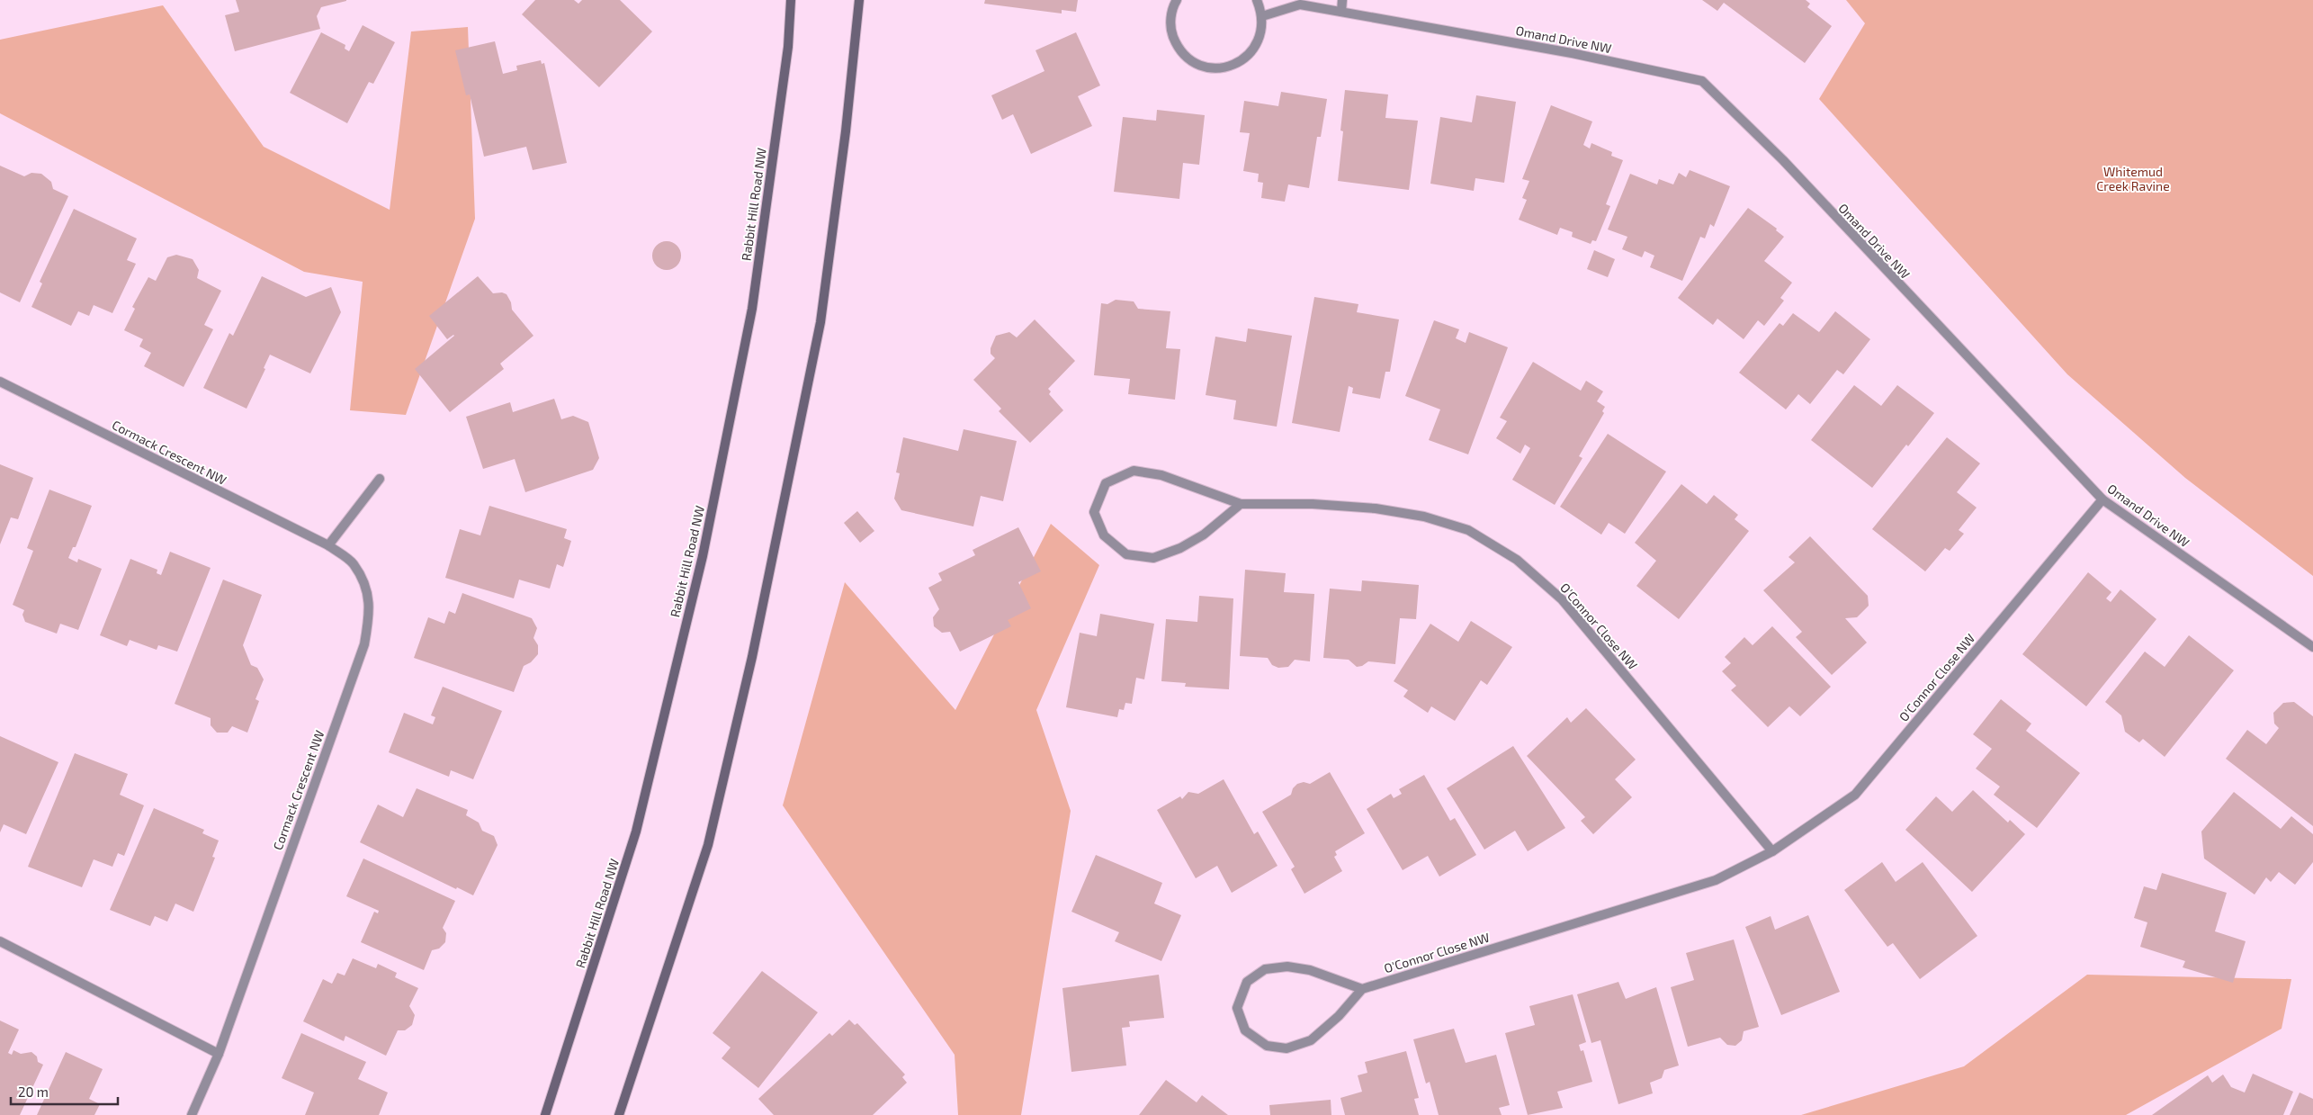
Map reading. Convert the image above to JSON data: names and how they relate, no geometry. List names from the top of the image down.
{
  "streets": {
    "main road": ["Rabbit Hill Road NW"],
    "street": ["Omand Drive NW", "Cormack Crescent NW", "O'Connor Close NW"]
  },
  "crossings": [
    ["Omand Drive NW", "O'Connor Close NW"]
  ],
  "parks": ["Whitemud Creek Ravine"],
  "scale_bar": "20 m"
}
